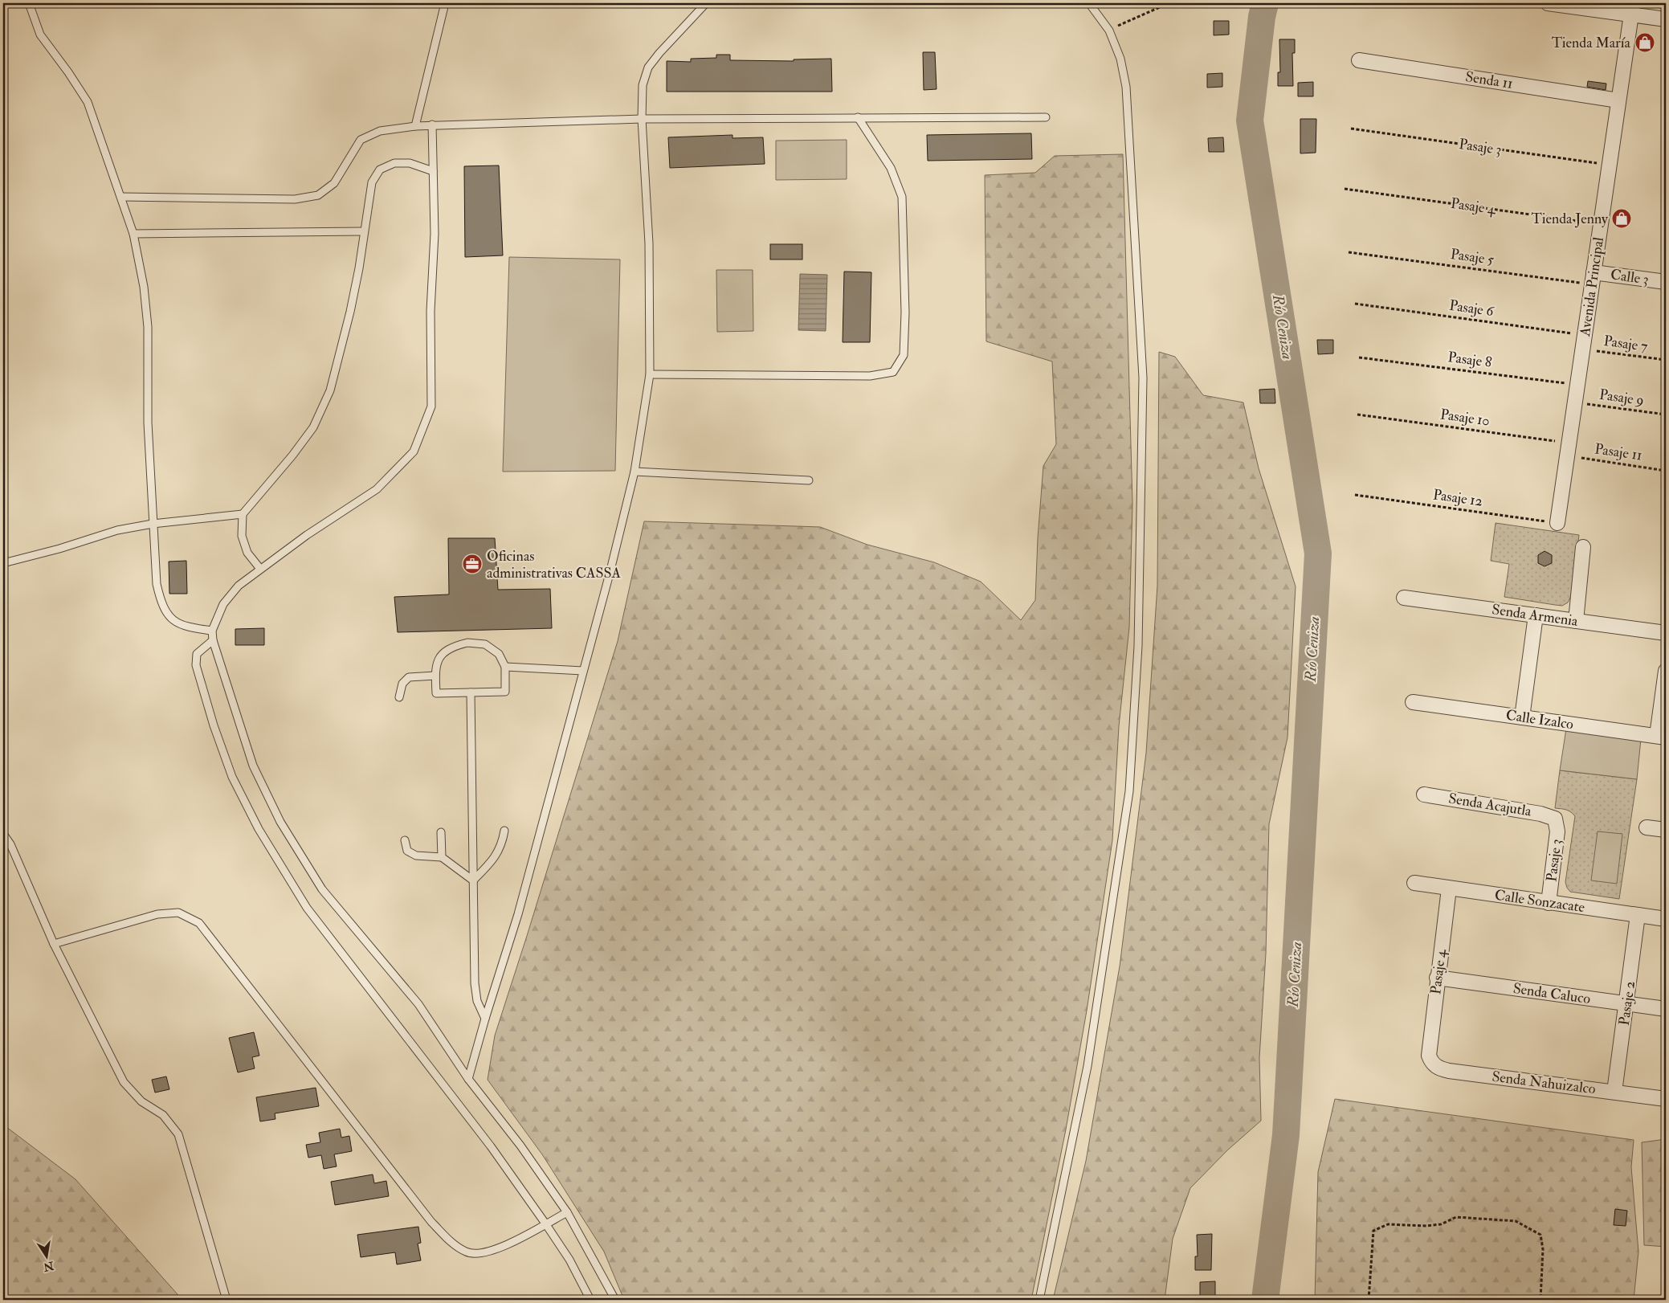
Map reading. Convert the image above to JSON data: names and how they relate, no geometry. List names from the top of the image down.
{
  "streets": {
    "street": [
      "Senda 11",
      "Pasaje 3",
      "Pasaje 4",
      "Calle 3",
      "Avenida Principal",
      "Senda Armenia",
      "Calle Izalco",
      "Senda Acajutla",
      "Calle Sonzacate",
      "Senda Caluco",
      "Pasaje 2",
      "Senda Nahuizalco"
    ],
    "path": [
      "Pasaje 5",
      "Pasaje 6",
      "Pasaje 7",
      "Pasaje 8",
      "Pasaje 9",
      "Pasaje 10",
      "Pasaje 11",
      "Pasaje 12"
    ]
  },
  "crossings": [
    ["Senda 11", "Avenida Principal"],
    ["Pasaje 3", "Avenida Principal"],
    ["Pasaje 3", "Senda Acajutla"],
    ["Pasaje 3", "Calle Sonzacate"],
    ["Pasaje 4", "Avenida Principal"],
    ["Pasaje 4", "Calle Sonzacate"],
    ["Pasaje 4", "Senda Caluco"],
    ["Pasaje 4", "Senda Nahuizalco"],
    ["Pasaje 5", "Calle 3"],
    ["Pasaje 5", "Avenida Principal"],
    ["Calle 3", "Avenida Principal"],
    ["Avenida Principal", "Pasaje 6"],
    ["Avenida Principal", "Pasaje 7"],
    ["Avenida Principal", "Pasaje 8"],
    ["Avenida Principal", "Pasaje 9"],
    ["Avenida Principal", "Pasaje 10"],
    ["Avenida Principal", "Pasaje 11"],
    ["Avenida Principal", "Pasaje 12"],
    ["Pasaje 6", "Pasaje 7"],
    ["Pasaje 10", "Pasaje 11"],
    ["Calle Sonzacate", "Pasaje 2"],
    ["Senda Caluco", "Pasaje 2"],
    ["Pasaje 2", "Senda Nahuizalco"]
  ],
  "water": ["Río Ceniza"],
  "places": {
    "shop": ["Tienda María", "Tienda Jenny"],
    "office": ["Oficinas administrativas CASSA"]
  },
  "north": "bottom"
}
